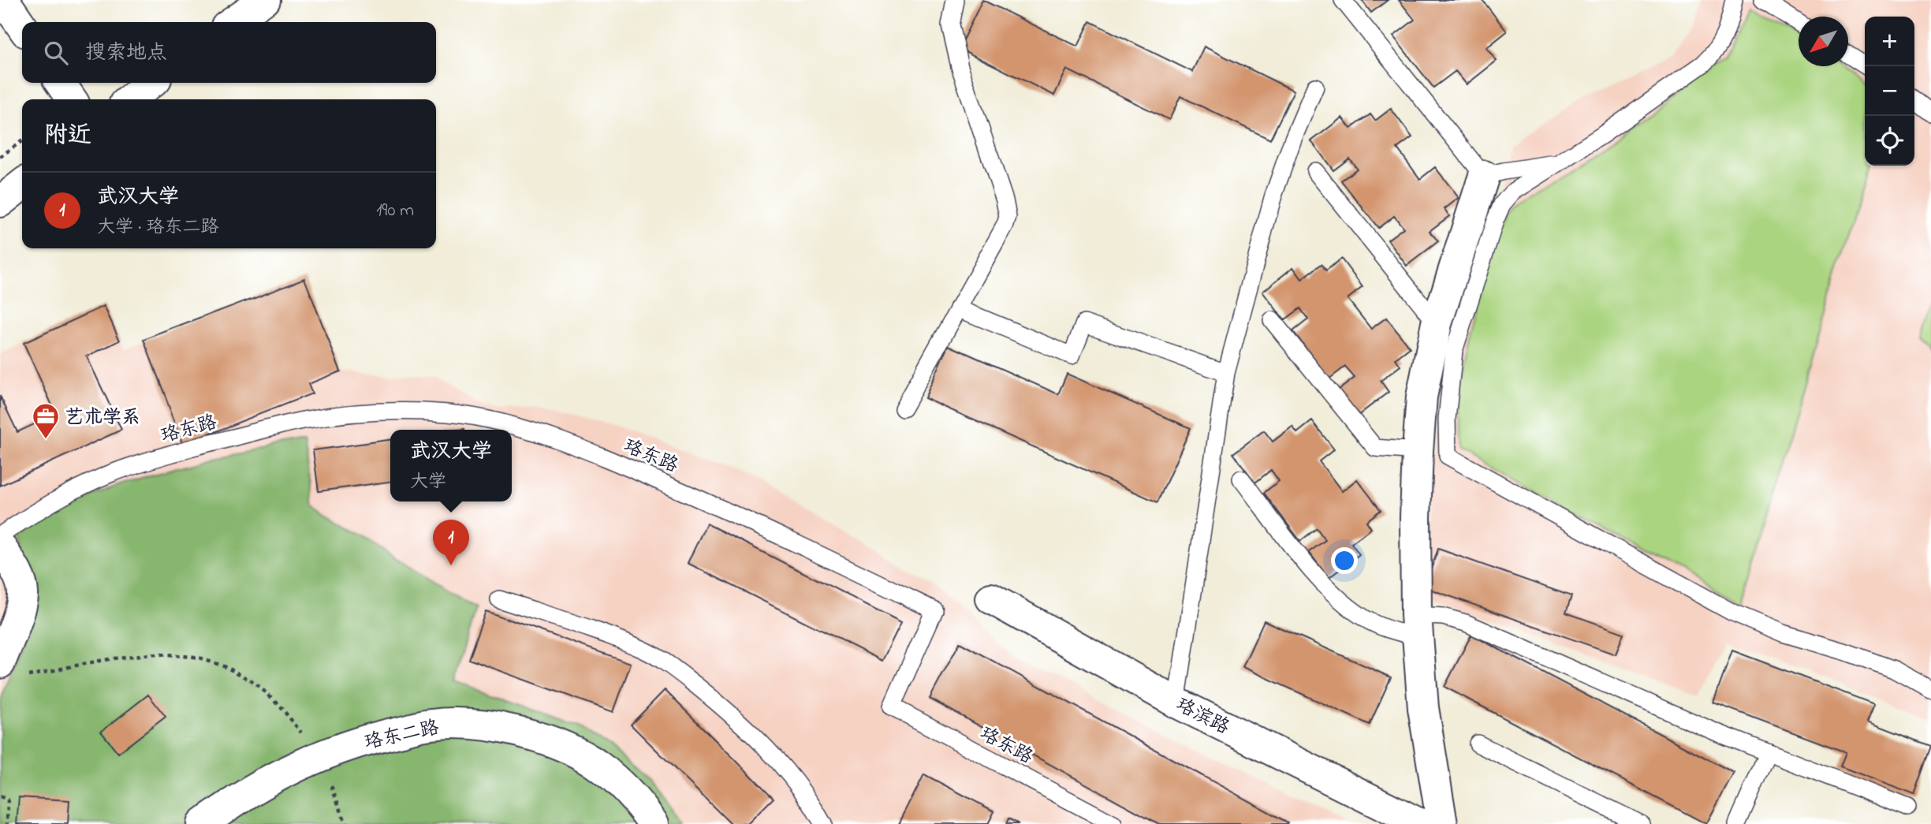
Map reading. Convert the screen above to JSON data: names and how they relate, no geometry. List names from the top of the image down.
{
  "streets": {
    "street": ["珞滨路", "珞东二路"],
    "lane": ["珞东路"]
  },
  "places": {
    "office": ["艺术学系"]
  },
  "north": "bottom left",
  "page": {
    "map_buttons": ["+", "−"],
    "search": "搜索地点",
    "heading": "附近",
    "list": [
      {
        "mark": "1",
        "name": "武汉大学",
        "note": "大学 · 珞东二路",
        "value": "190 m"
      }
    ],
    "popup": ["武汉大学", "大学"],
    "pins": "1"
  }
}
